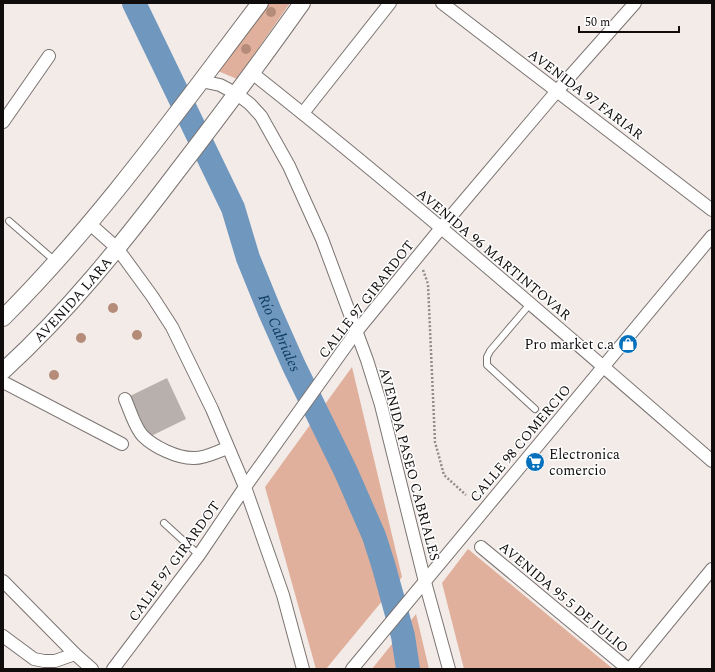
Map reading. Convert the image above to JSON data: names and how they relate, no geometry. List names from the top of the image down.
{
  "streets": {
    "street": [
      "AVENIDA 97 FARIAR",
      "AVENIDA 96 MARTINTOVAR",
      "AVENIDA LARA",
      "CALLE 97 GIRARDOT",
      "CALLE 98 COMERCIO",
      "AVENIDA PASEO CABRIALES",
      "AVENIDA 95 5 DE JULIO"
    ]
  },
  "crossings": [
    ["AVENIDA 97 FARIAR", "CALLE 97 GIRARDOT"],
    ["AVENIDA 96 MARTINTOVAR", "CALLE 97 GIRARDOT"],
    ["AVENIDA 96 MARTINTOVAR", "CALLE 98 COMERCIO"],
    ["AVENIDA LARA", "AVENIDA PASEO CABRIALES"],
    ["CALLE 97 GIRARDOT", "AVENIDA PASEO CABRIALES"],
    ["CALLE 98 COMERCIO", "AVENIDA PASEO CABRIALES"]
  ],
  "water": ["Río Cabriales"],
  "places": {
    "shop": ["Pro market c.a"],
    "supermarket": ["Electronica comercio"]
  },
  "scale_bar": "50 m"
}
